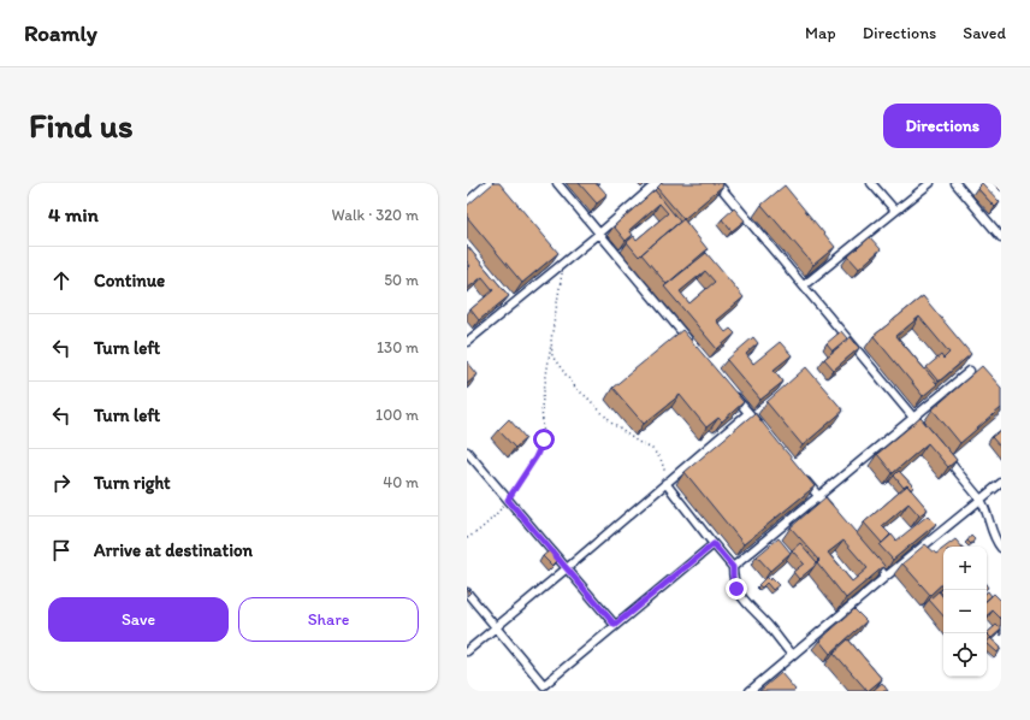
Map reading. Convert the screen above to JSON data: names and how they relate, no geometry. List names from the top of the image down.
{
  "page": {
    "header": "Roamly",
    "nav": ["Map", "Directions", "Saved"],
    "buttons": [
      "Directions",
      ["Save", "Share"]
    ],
    "title": "Find us",
    "heading": ["4 min", "Walk · 320 m"],
    "list": [
      ["Continue", "50 m"],
      ["Turn left", "130 m"],
      ["Turn left", "100 m"],
      ["Turn right", "40 m"],
      "Arrive at destination"
    ],
    "map_buttons": ["+", "−"]
  }
}
